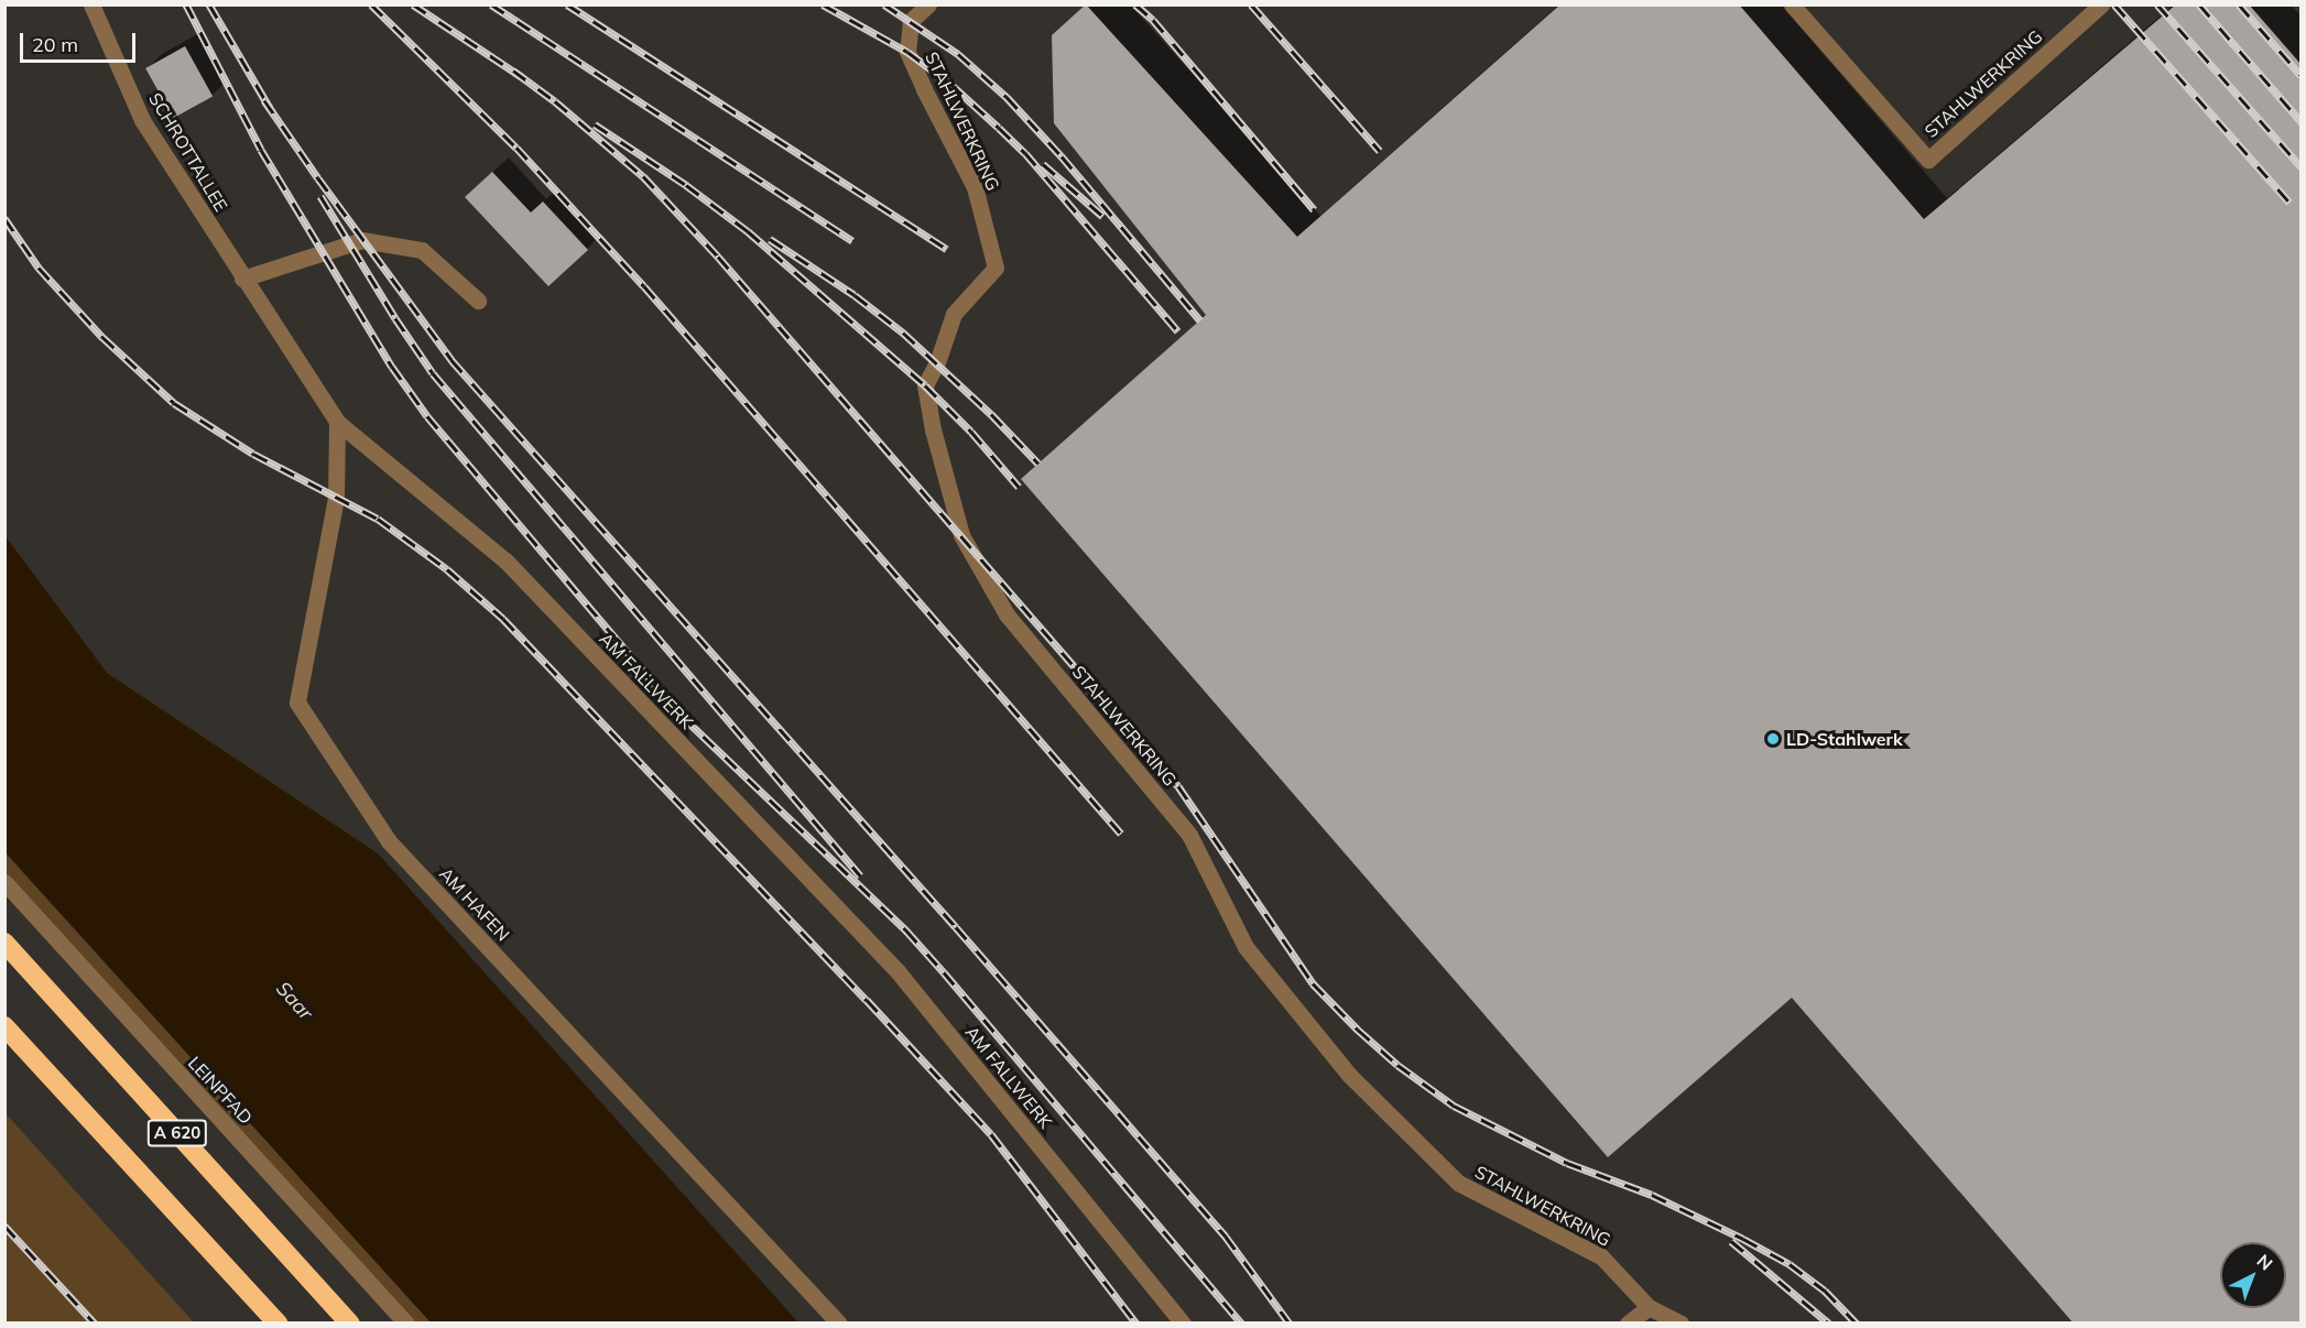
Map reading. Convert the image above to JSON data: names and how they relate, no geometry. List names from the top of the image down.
{
  "streets": {
    "highway": ["A 620"],
    "lane": [
      "STAHLWERKRING",
      "SCHROTTALLEE",
      "AM FALLWERK",
      "AM HAFEN",
      "LEINPFAD"
    ]
  },
  "crossings": [
    ["SCHROTTALLEE", "AM FALLWERK"],
    ["AM FALLWERK", "AM HAFEN"]
  ],
  "water": ["Saar"],
  "places": ["LD-Stahlwerk"],
  "scale_bar": "20 m",
  "north": "top right"
}
